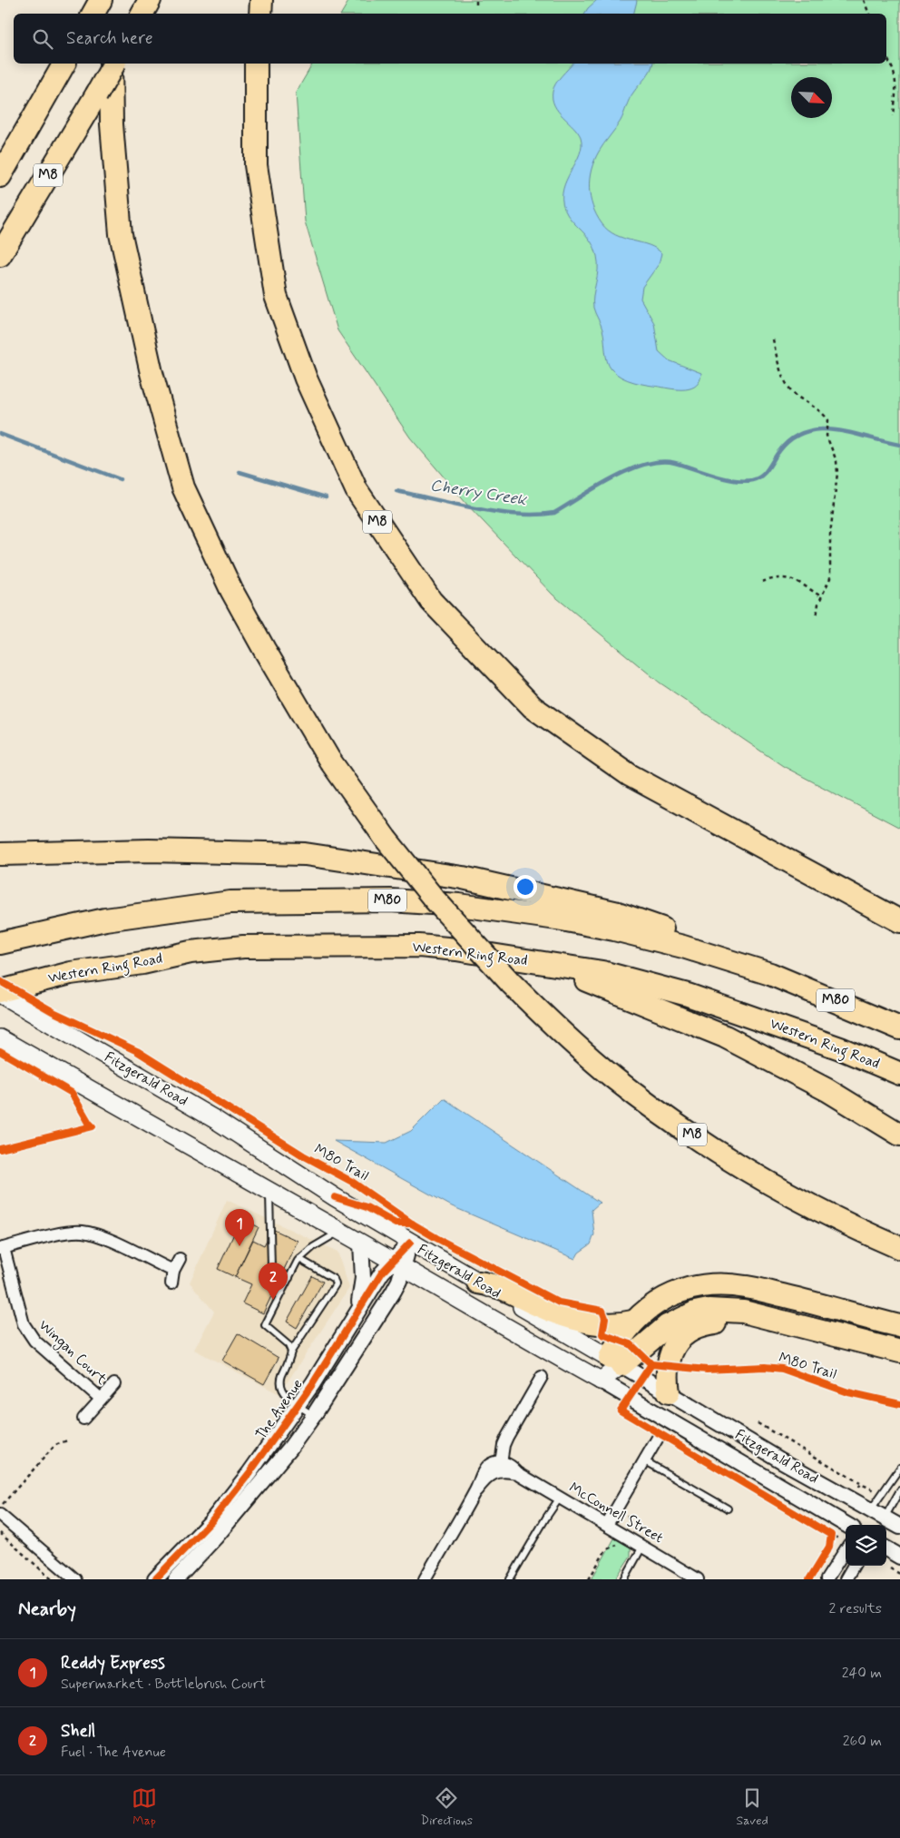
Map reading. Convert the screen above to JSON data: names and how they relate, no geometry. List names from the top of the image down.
{
  "streets": {
    "highway": ["M8", "M80", "Western Ring Road"],
    "main road": ["Fitzgerald Road"],
    "street": ["Wingan Court", "The Avenue", "McConnell Street"],
    "cycle path": ["M80 Trail"]
  },
  "crossings": [
    ["Western Ring Road", "Fitzgerald Road"],
    ["Fitzgerald Road", "The Avenue"]
  ],
  "water": ["Cherry Creek"],
  "north": "bottom right",
  "page": {
    "search": "Search here",
    "pins": ["1", "2"],
    "heading": ["Nearby", "2 results"],
    "list": [
      {
        "mark": "1",
        "name": "Reddy Express",
        "note": "Supermarket · Bottlebrush Court",
        "value": "240 m"
      },
      {
        "mark": "2",
        "name": "Shell",
        "note": "Fuel · The Avenue",
        "value": "260 m"
      }
    ],
    "nav": ["Map", "Directions", "Saved"]
  }
}
